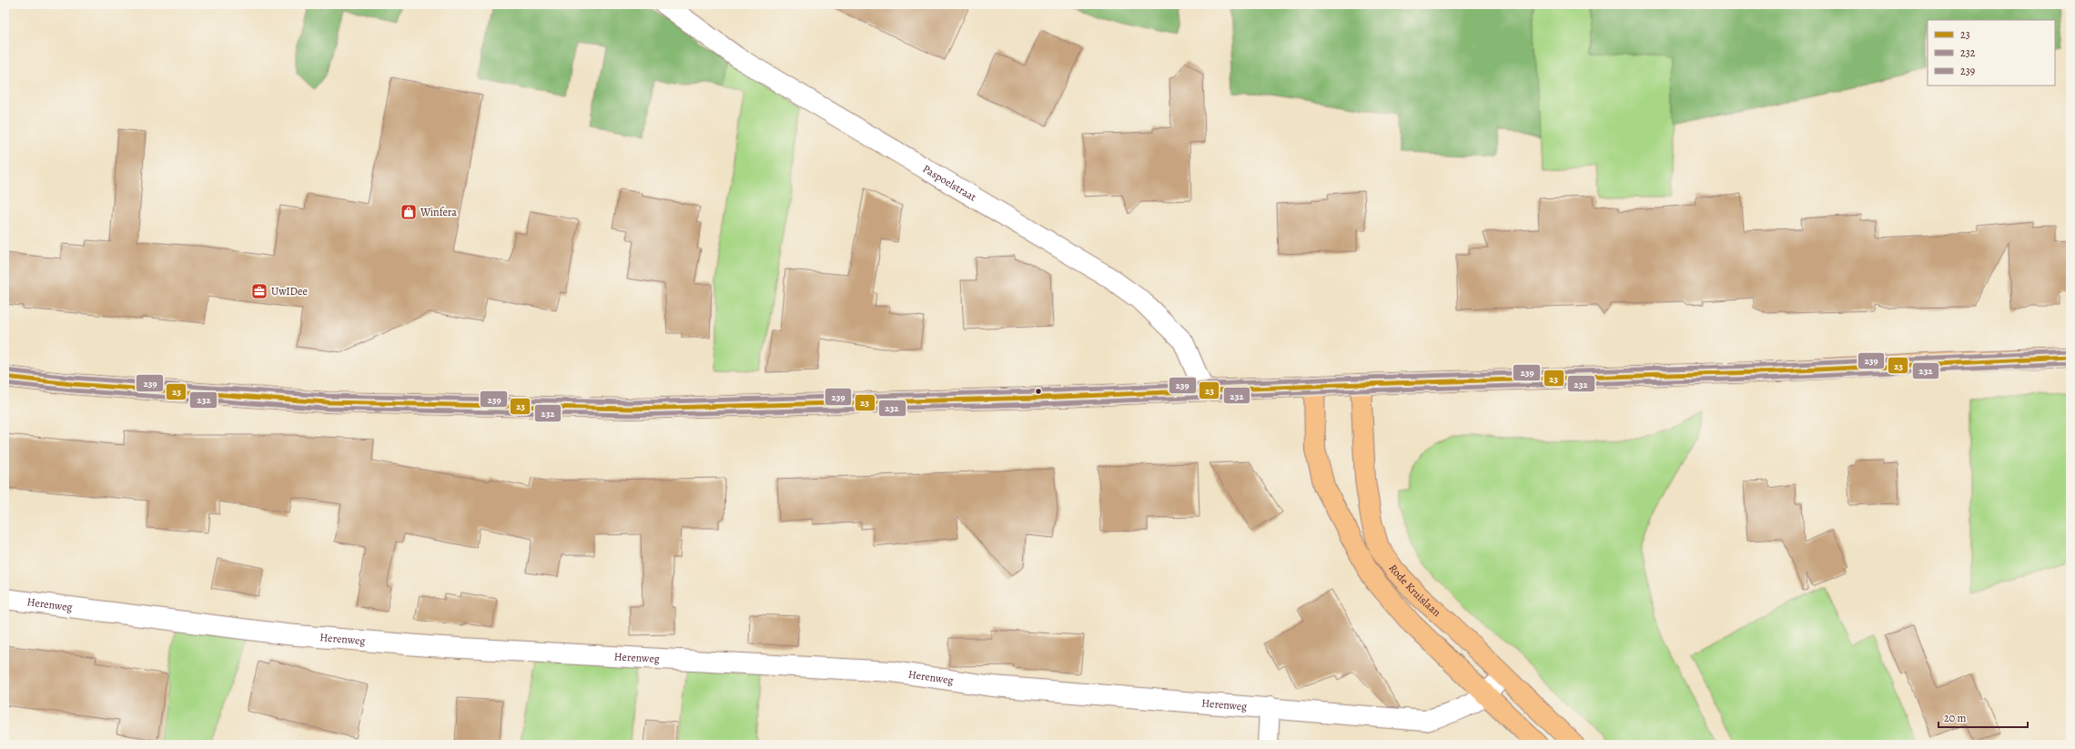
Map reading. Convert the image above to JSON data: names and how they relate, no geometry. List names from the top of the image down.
{
  "streets": {
    "main road": ["Rode Kruislaan"],
    "street": ["Paspoelstraat", "Herenweg"]
  },
  "crossings": [
    ["Rode Kruislaan", "Herenweg"]
  ],
  "places": {
    "shop": ["Winfera"],
    "office": ["UwIDee"]
  },
  "lines": ["transit line 239", "transit line 23", "transit line 232"],
  "legend": ["23", "232", "239"],
  "scale_bar": "20 m"
}
